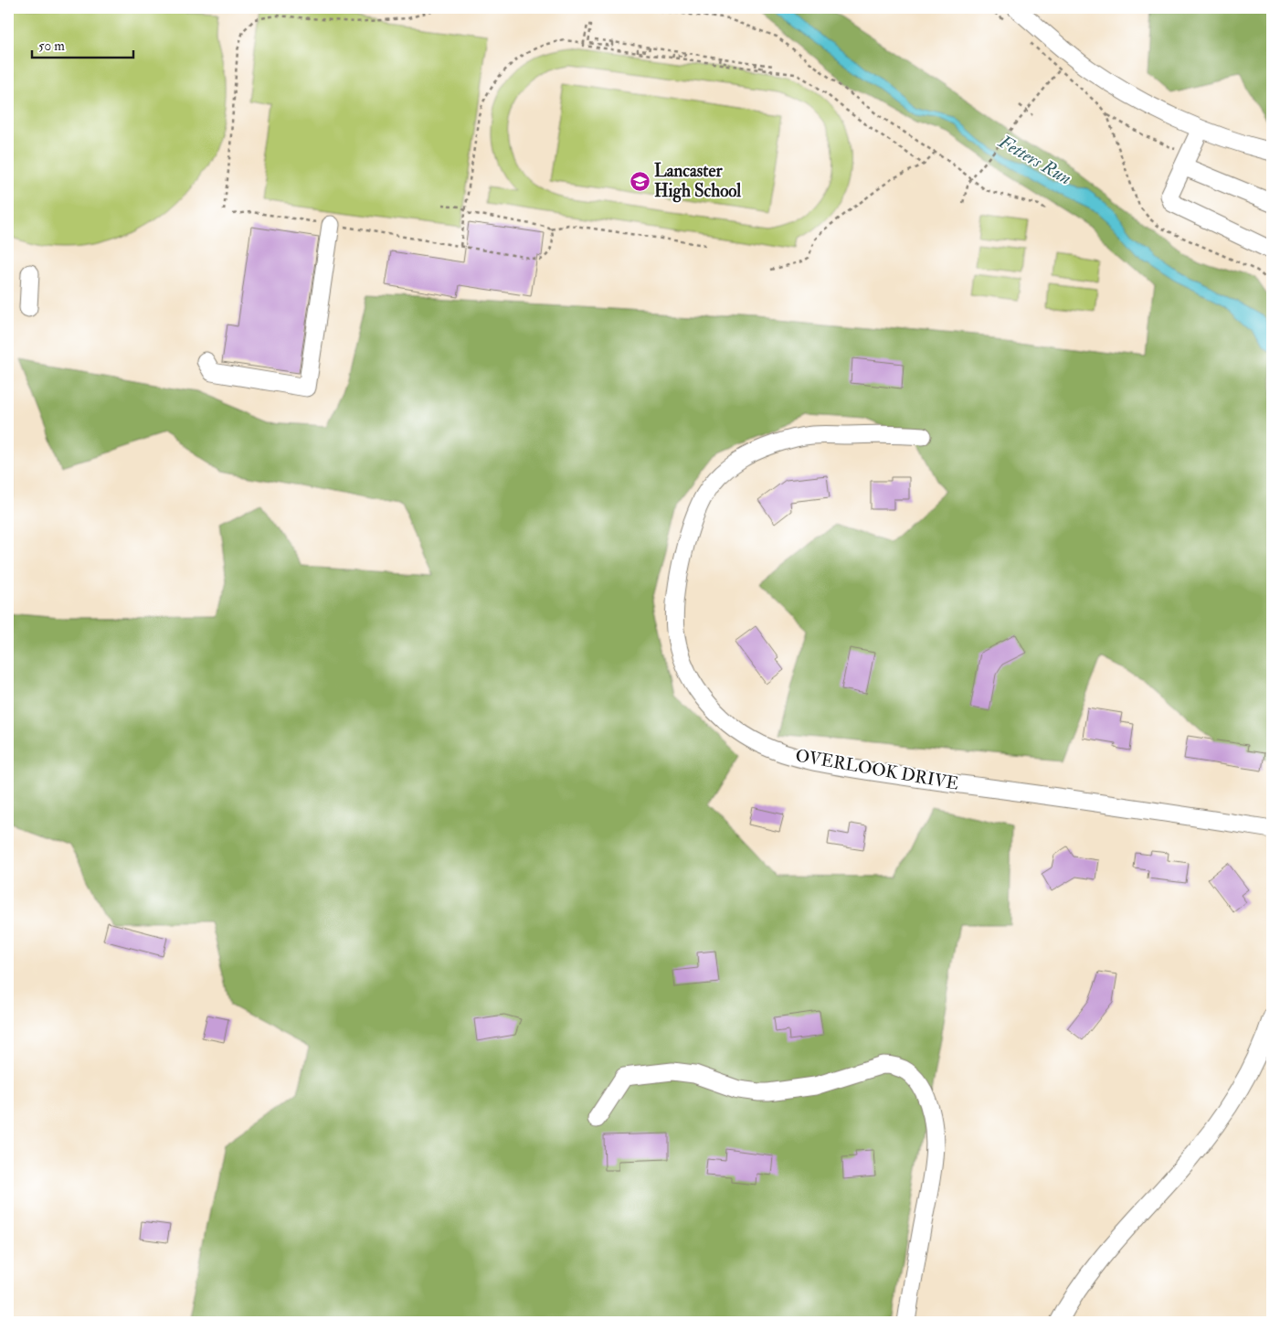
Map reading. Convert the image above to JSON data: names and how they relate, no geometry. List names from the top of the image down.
{
  "streets": {
    "street": ["OVERLOOK DRIVE"]
  },
  "water": ["Fetters Run"],
  "places": {
    "school or university": ["Lancaster High School"]
  },
  "scale_bar": "50 m"
}
